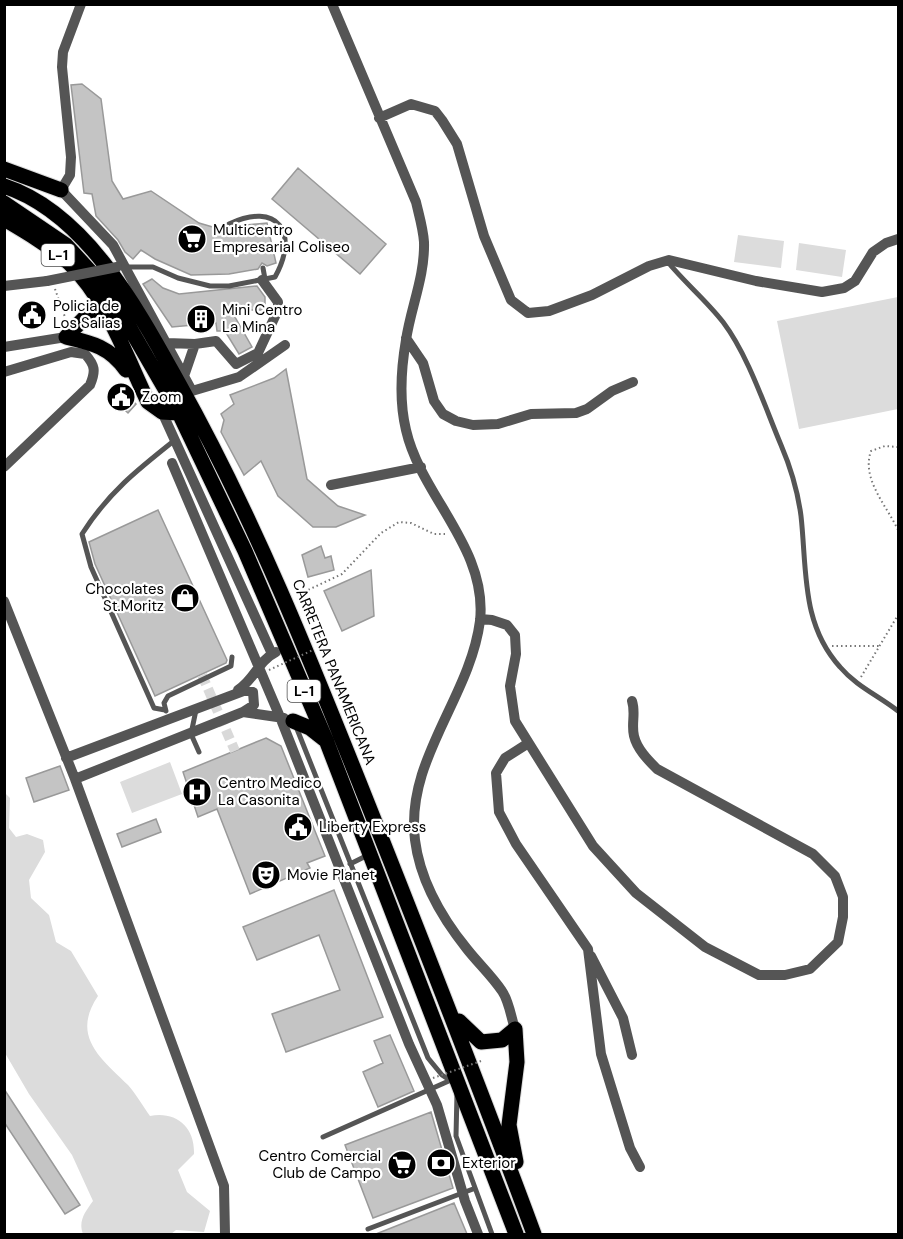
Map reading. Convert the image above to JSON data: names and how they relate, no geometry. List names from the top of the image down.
{
  "streets": {
    "main road": ["L-1", "CARRETERA PANAMERICANA"]
  },
  "crossings": [
    ["L-1", "CARRETERA PANAMERICANA"]
  ],
  "places": {
    "supermarket": ["Multicentro Empresarial Coliseo", "Centro Comercial Club de Campo"],
    "public building": ["Policia de Los Salias", "Zoom", "Liberty Express"],
    "building": ["Mini Centro La Mina"],
    "shop": ["Chocolates St.Moritz"],
    "hospital": ["Centro Medico La Casonita"],
    "theatre": ["Movie Planet"],
    "bank": ["Exterior"]
  }
}
